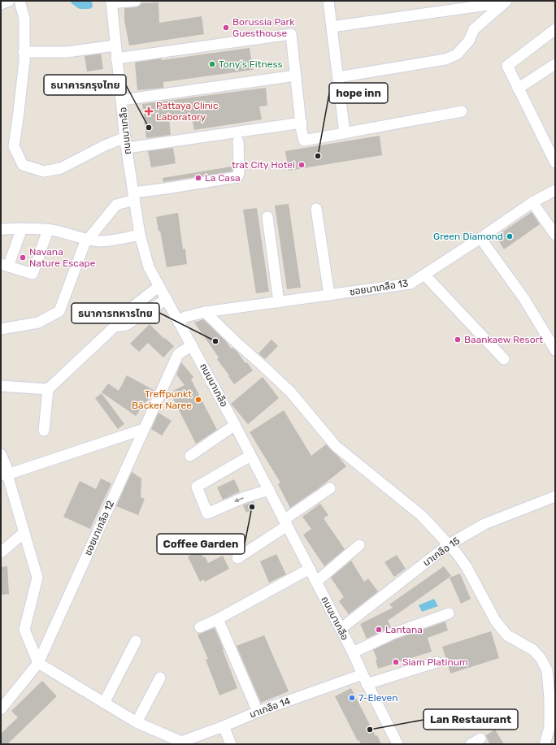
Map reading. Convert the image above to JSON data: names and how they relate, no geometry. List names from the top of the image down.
{
  "streets": {
    "street": [
      "ถนนนาเกลือ",
      "ซอยนาเกลือ 13",
      "ซอยนาเกลือ 12",
      "นาเกลือ 15",
      "นาเกลือ 14"
    ]
  },
  "crossings": [
    ["ถนนนาเกลือ", "ซอยนาเกลือ 13"],
    ["ถนนนาเกลือ", "ซอยนาเกลือ 12"],
    ["ถนนนาเกลือ", "นาเกลือ 15"],
    ["ถนนนาเกลือ", "นาเกลือ 14"]
  ],
  "places": {
    "other": [
      "Borussia Park Guesthouse",
      "Tony's Fitness",
      "ธนาคารกรุงไทย",
      "hope inn",
      "trat City Hotel",
      "La Casa",
      "Green Diamond",
      "Navana Nature Escape",
      "Baankaew Resort",
      "ธนาคารทหารไทย",
      "Treffpunkt Bäcker Naree",
      "Coffee Garden",
      "Lantana",
      "Siam Platinum",
      "7-Eleven",
      "Lan Restaurant"
    ],
    "health": ["Pattaya Clinic Laboratory"]
  }
}
